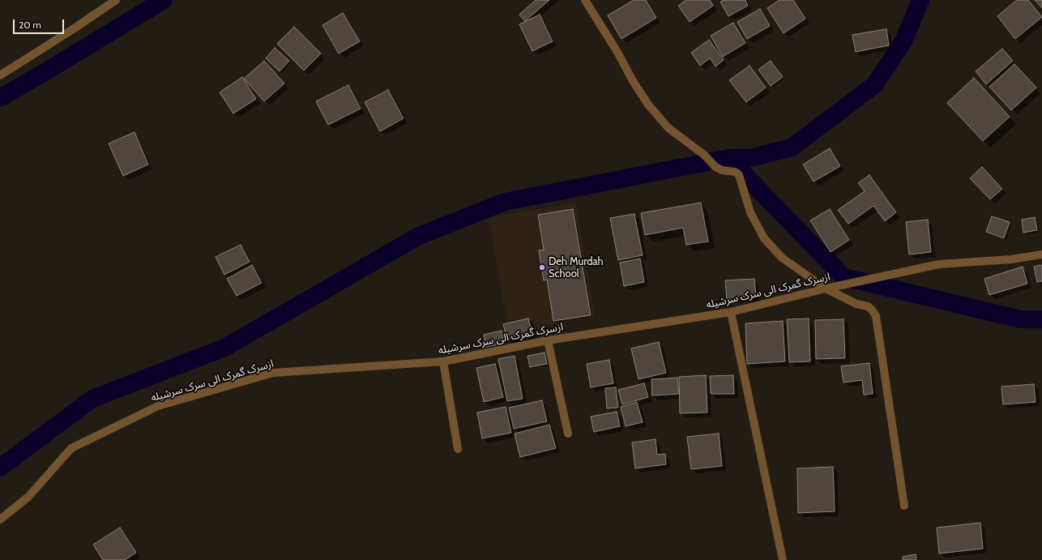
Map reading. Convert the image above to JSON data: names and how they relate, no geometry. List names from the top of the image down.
{
  "streets": {
    "street": ["ازسرک گمرک الی سرک سرشیله"]
  },
  "places": ["Deh Murdah School"],
  "scale_bar": "20 m"
}
